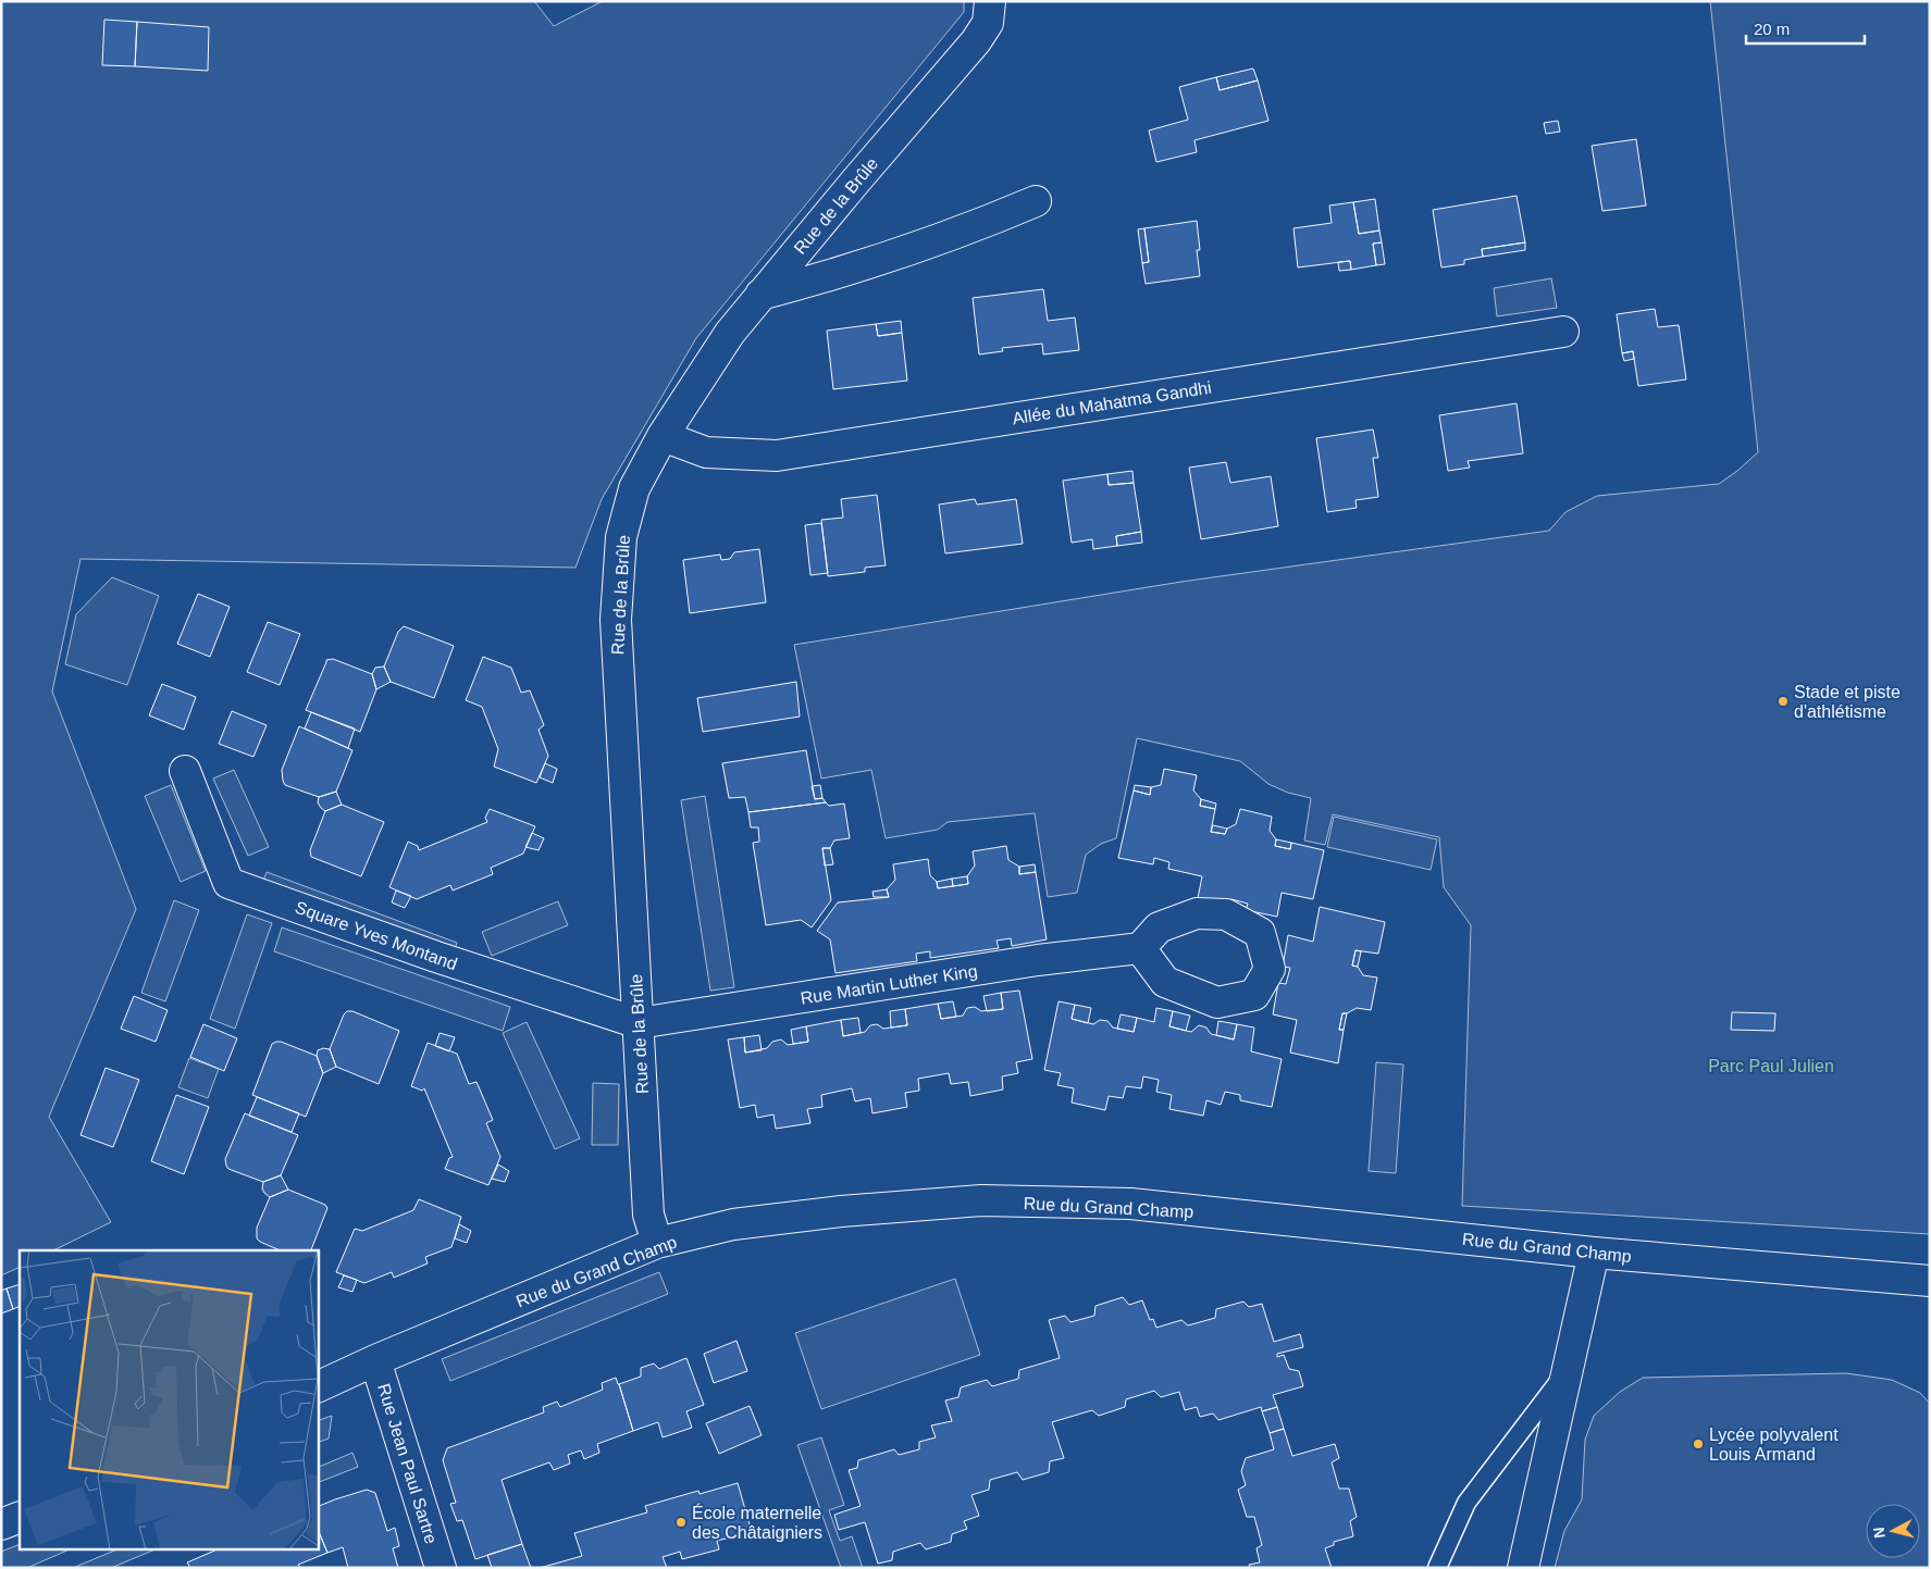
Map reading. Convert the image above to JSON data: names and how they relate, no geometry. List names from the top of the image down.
{
  "streets": {
    "street": [
      "Rue de la Brûle",
      "Allée du Mahatma Gandhi",
      "Square Yves Montand",
      "Rue Martin Luther King",
      "Rue du Grand Champ",
      "Rue Jean Paul Sartre"
    ]
  },
  "crossings": [
    ["Rue de la Brûle", "Allée du Mahatma Gandhi"],
    ["Rue de la Brûle", "Square Yves Montand"],
    ["Rue de la Brûle", "Rue Martin Luther King"],
    ["Rue de la Brûle", "Rue du Grand Champ"],
    ["Square Yves Montand", "Rue Martin Luther King"],
    ["Rue du Grand Champ", "Rue Jean Paul Sartre"]
  ],
  "parks": ["Parc Paul Julien"],
  "places": ["Stade et piste d'athlétisme", "Lycée polyvalent Louis Armand", "École maternelle des Châtaigniers"],
  "scale_bar": "20 m",
  "north": "left"
}
